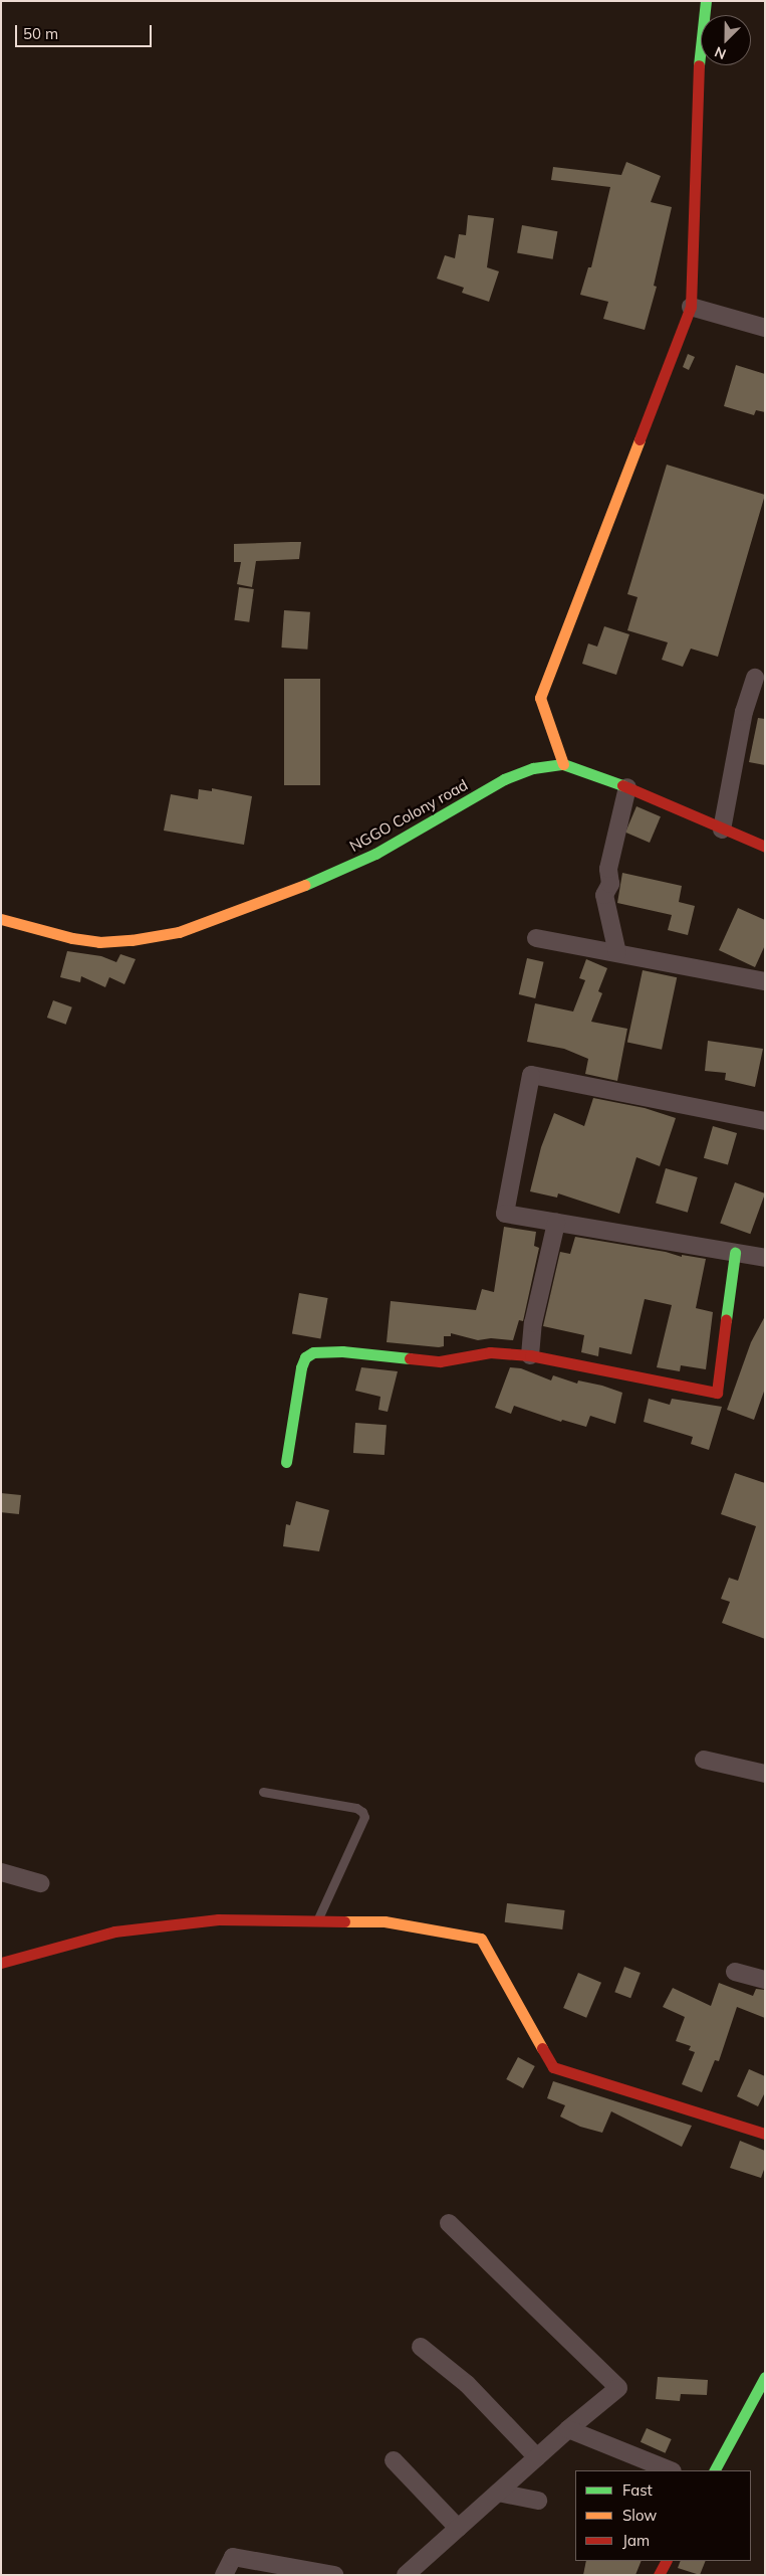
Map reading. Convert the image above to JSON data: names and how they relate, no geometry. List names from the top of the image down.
{
  "streets": {
    "street": ["NGGO Colony road"]
  },
  "legend": ["Fast", "Slow", "Jam"],
  "scale_bar": "50 m",
  "north": "bottom left"
}
